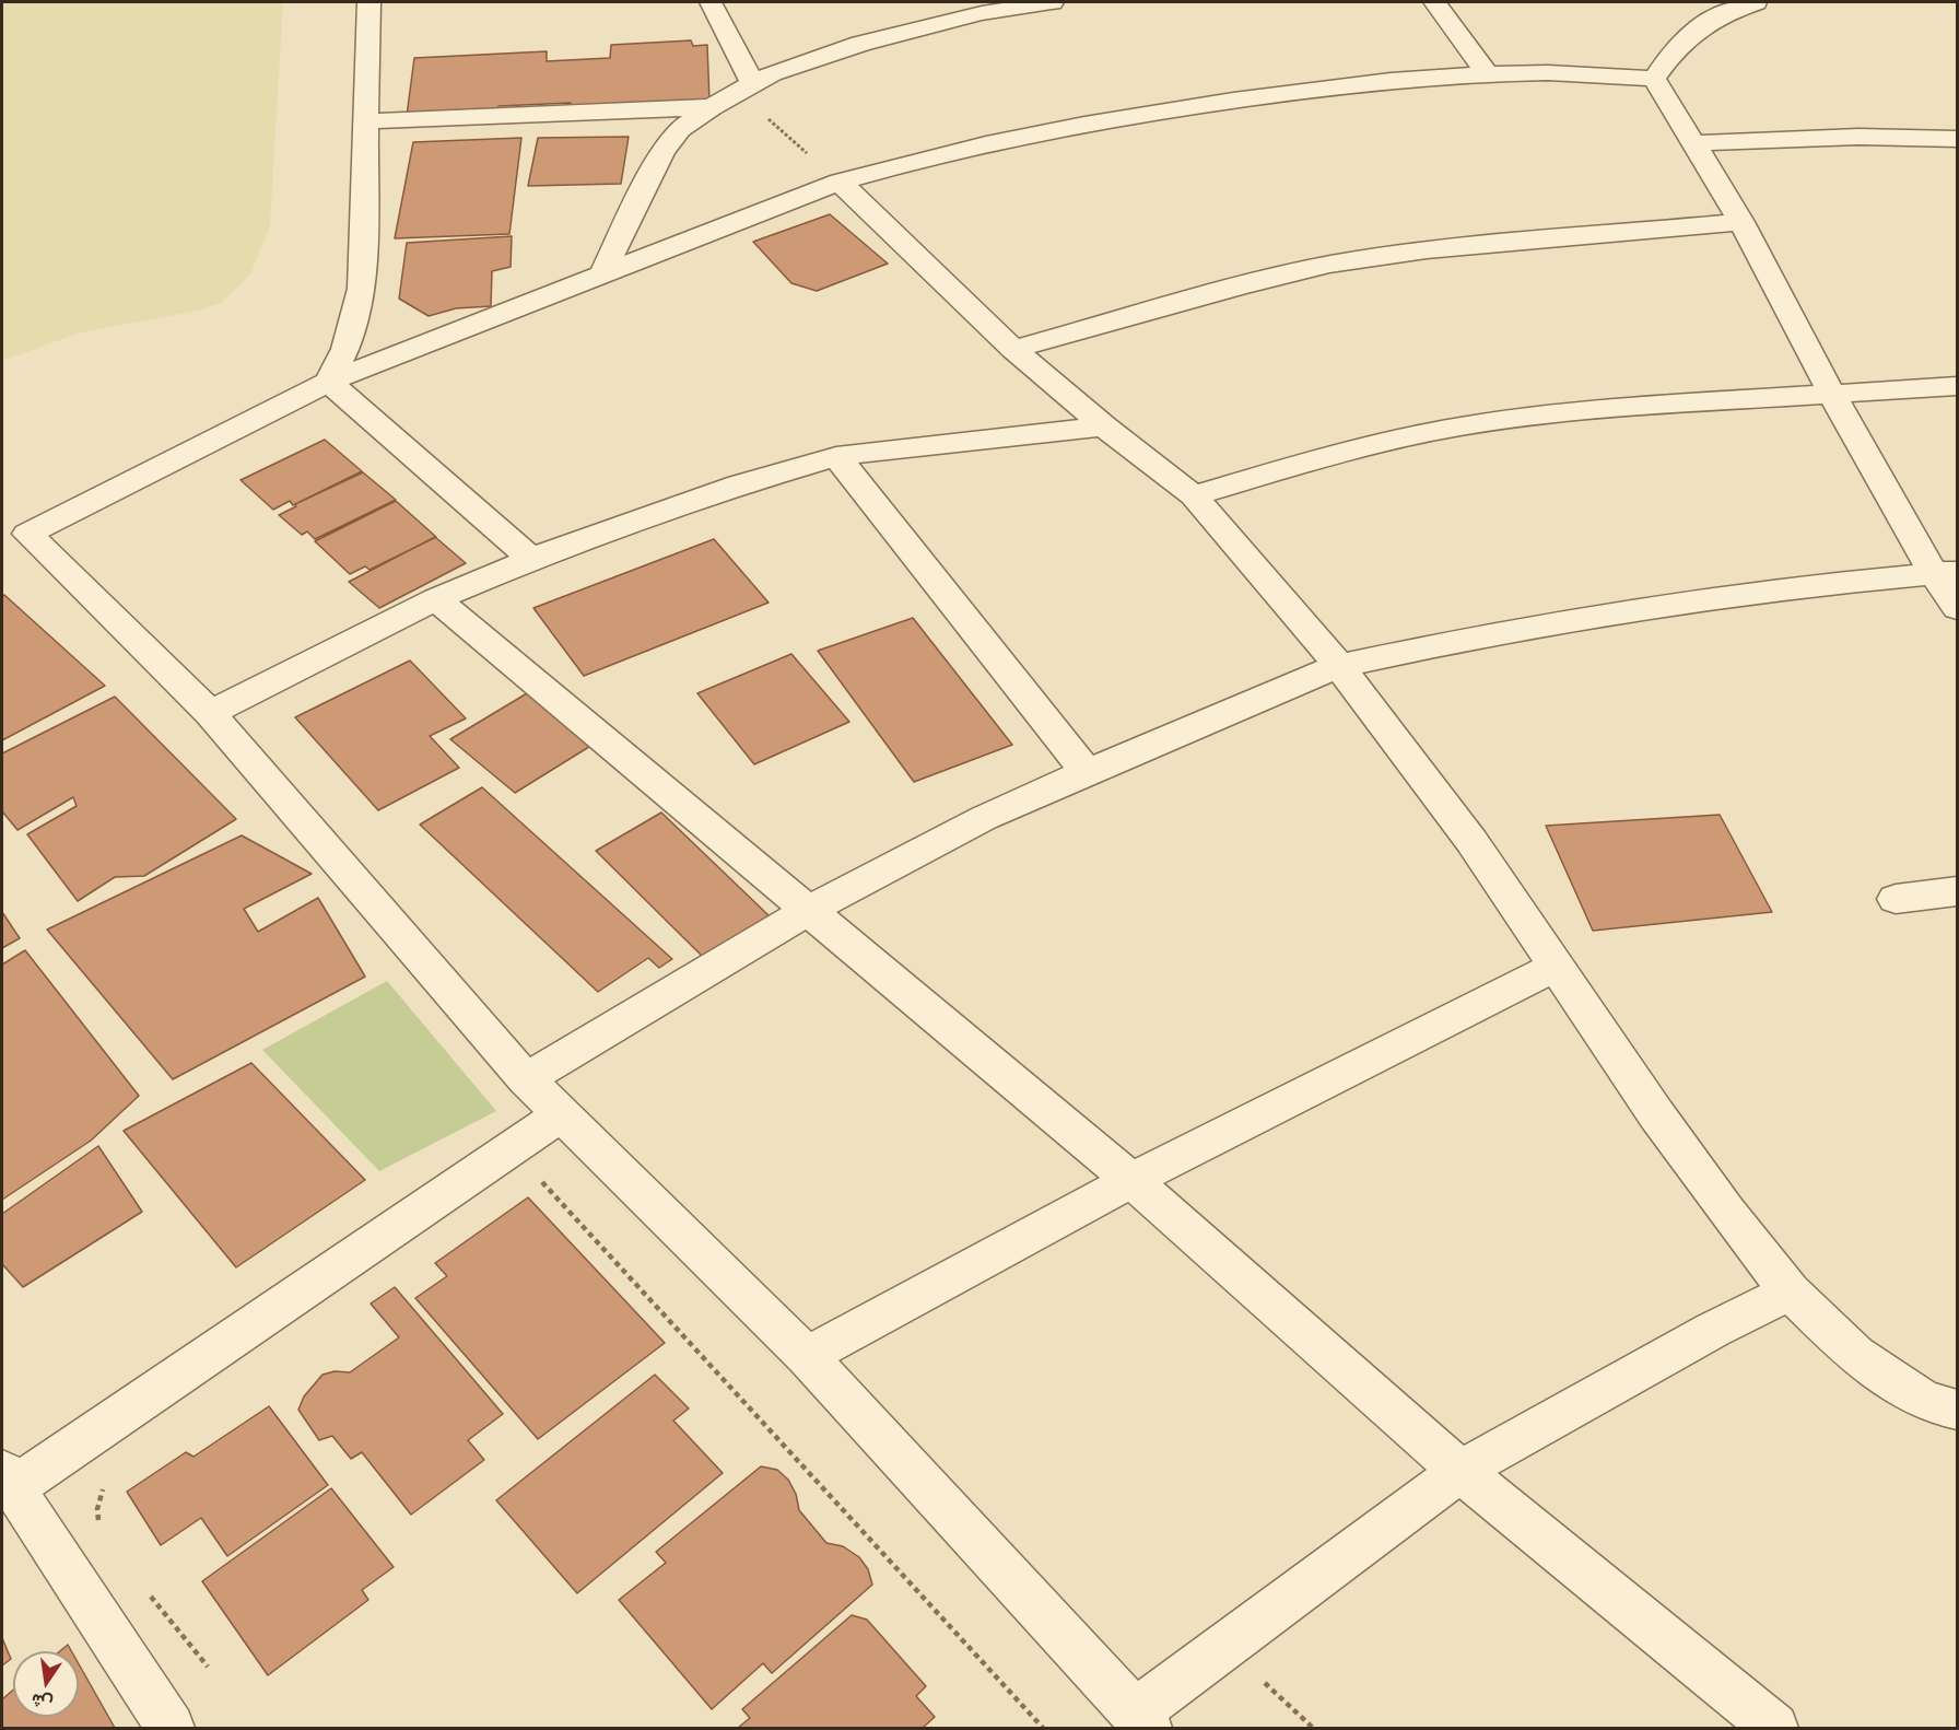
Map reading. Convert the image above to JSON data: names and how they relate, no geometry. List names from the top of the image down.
{
  "north": "bottom"
}
